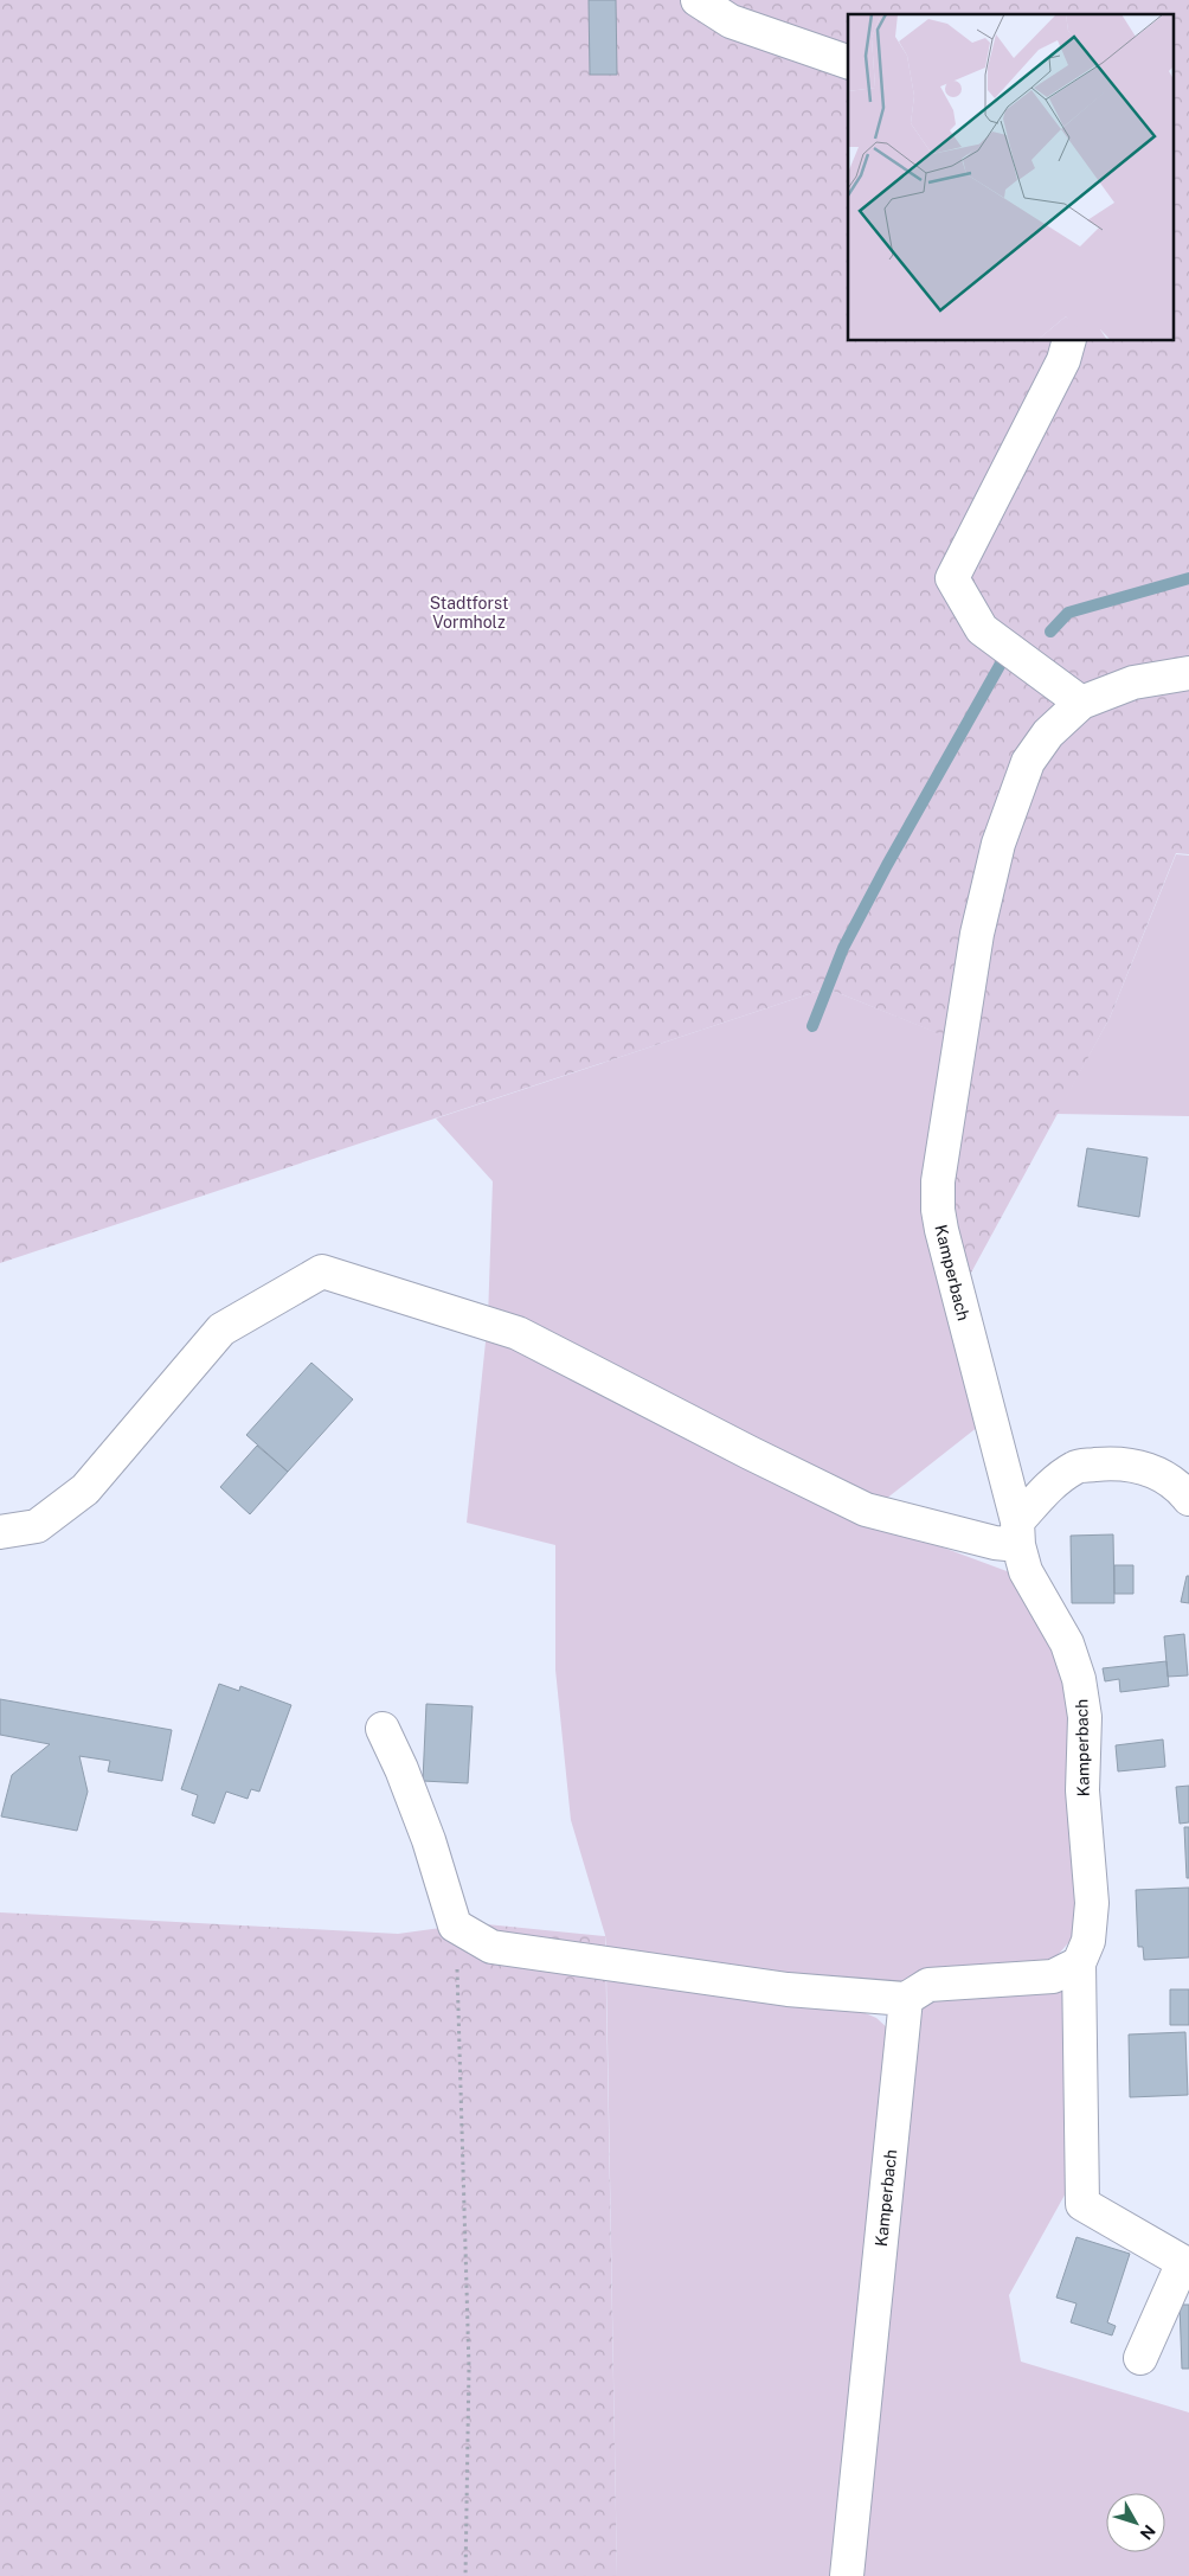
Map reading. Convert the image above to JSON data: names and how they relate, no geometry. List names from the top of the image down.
{
  "streets": {
    "street": ["Kamperbach"]
  },
  "parks": ["Stadtforst Vormholz"],
  "north": "bottom right"
}
